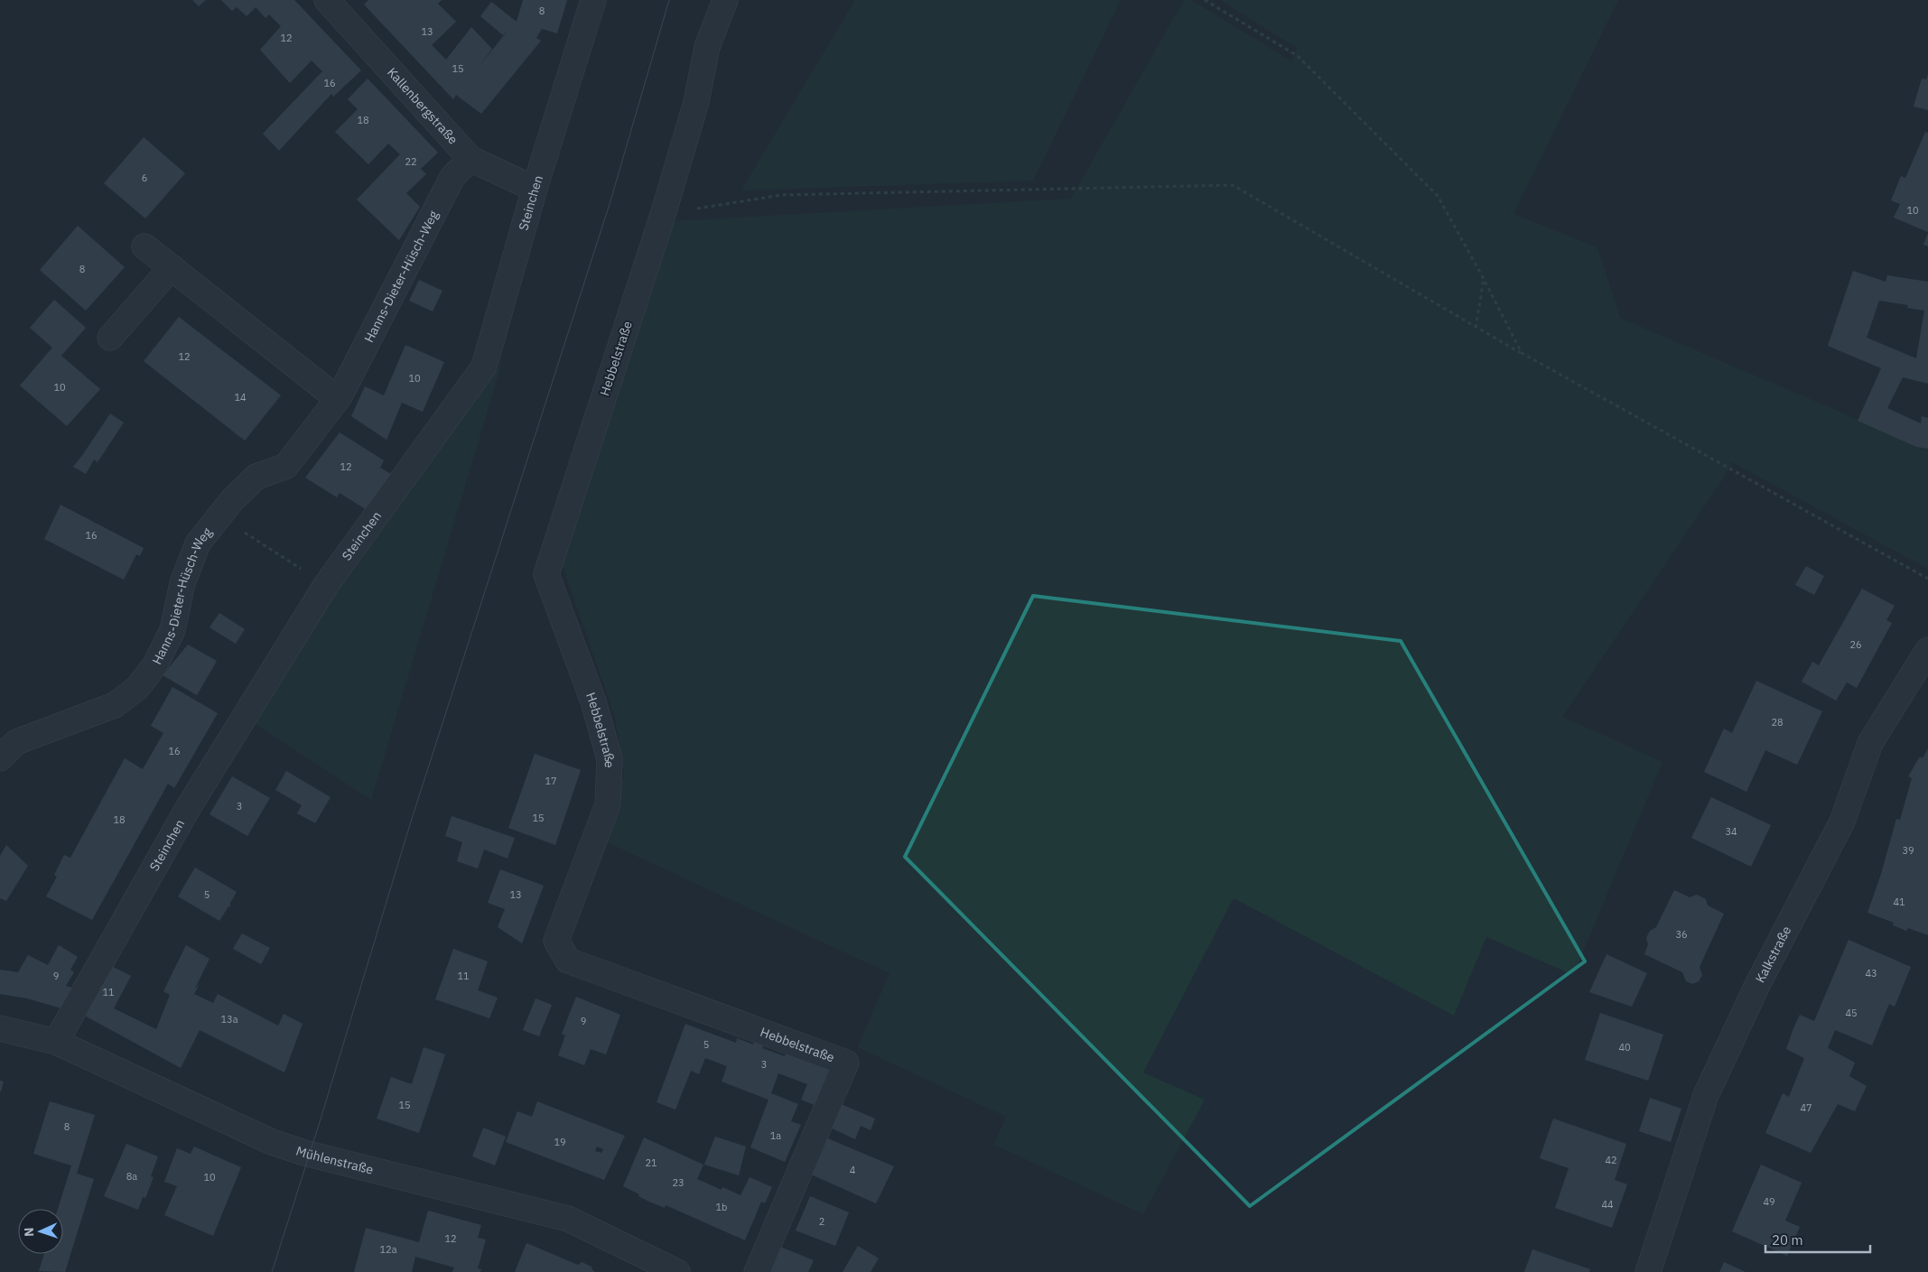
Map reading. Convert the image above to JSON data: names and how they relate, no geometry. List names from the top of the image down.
{
  "streets": {
    "street": [
      "Kallenbergstraße",
      "Steinchen",
      "Hanns-Dieter-Hüsch-Weg",
      "Hebbelstraße",
      "Kalkstraße",
      "Mühlenstraße"
    ]
  },
  "crossings": [
    ["Kallenbergstraße", "Steinchen"],
    ["Kallenbergstraße", "Hanns-Dieter-Hüsch-Weg"],
    ["Steinchen", "Mühlenstraße"]
  ],
  "house_numbers": [
    "8",
    "13",
    "12",
    "15",
    "16",
    "18",
    "22",
    "6",
    "10",
    "8",
    "12",
    "10",
    "10",
    "14",
    "12",
    "16",
    "26",
    "28",
    "16",
    "17",
    "3",
    "15",
    "18",
    "34",
    "39",
    "5",
    "13",
    "41",
    "36",
    "43",
    "9",
    "11",
    "11",
    "45",
    "13a",
    "9",
    "5",
    "40",
    "3",
    "15",
    "47",
    "8",
    "1a",
    "19",
    "42",
    "21",
    "4",
    "8a",
    "10",
    "23",
    "49",
    "44",
    "1b",
    "2",
    "12",
    "12a"
  ],
  "scale_bar": "20 m",
  "north": "left"
}
